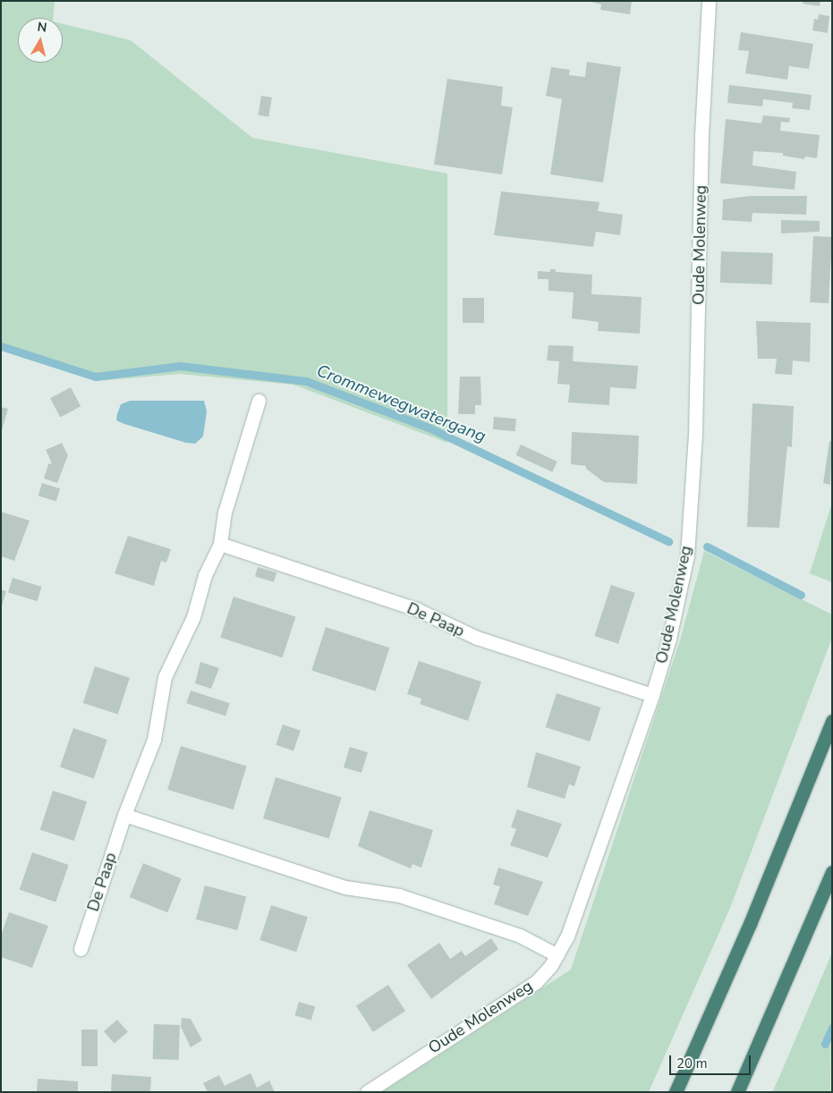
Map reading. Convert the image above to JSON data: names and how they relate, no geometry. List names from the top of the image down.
{
  "streets": {
    "street": ["Oude Molenweg", "De Paap"]
  },
  "crossings": [
    ["Oude Molenweg", "De Paap"]
  ],
  "water": ["Crommewegwatergang"],
  "scale_bar": "20 m",
  "north": "top"
}
